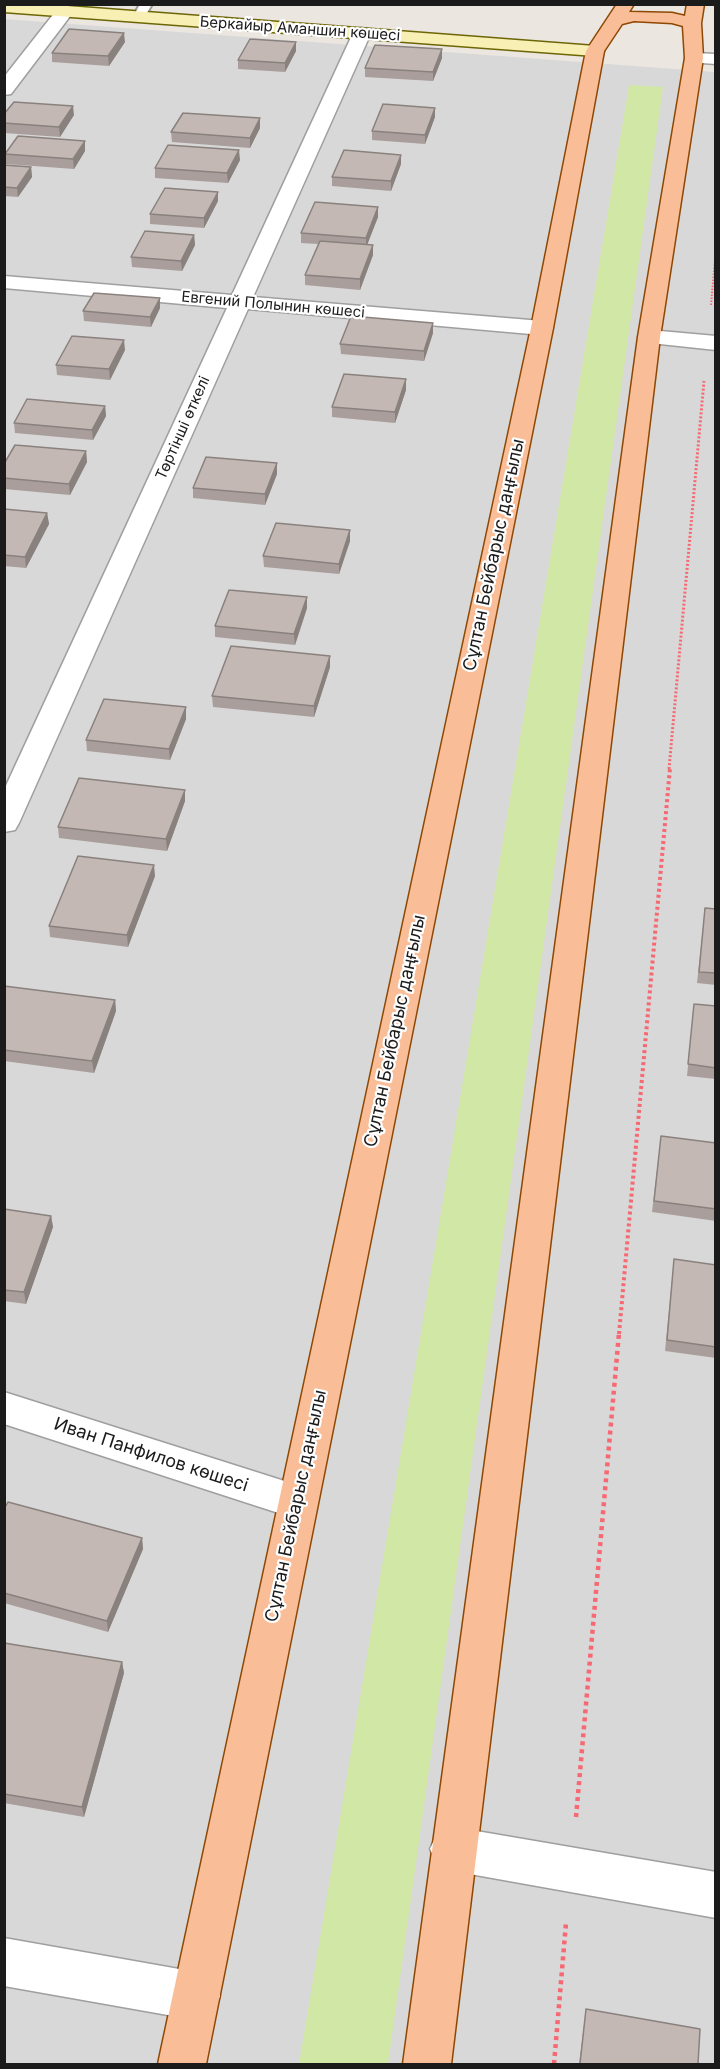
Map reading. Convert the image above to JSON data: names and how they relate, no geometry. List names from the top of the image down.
{
  "streets": {
    "main road": ["Сұлтан Бейбарыс даңғылы"],
    "street": [
      "Беркайыр Аманшин көшесі",
      "Евгений Полынин көшесі",
      "Төртінші өткелі",
      "Иван Панфилов көшесі"
    ]
  },
  "crossings": [
    ["Беркайыр Аманшин көшесі", "Төртінші өткелі"],
    ["Беркайыр Аманшин көшесі", "Сұлтан Бейбарыс даңғылы"],
    ["Евгений Полынин көшесі", "Төртінші өткелі"],
    ["Евгений Полынин көшесі", "Сұлтан Бейбарыс даңғылы"],
    ["Сұлтан Бейбарыс даңғылы", "Иван Панфилов көшесі"]
  ]
}
